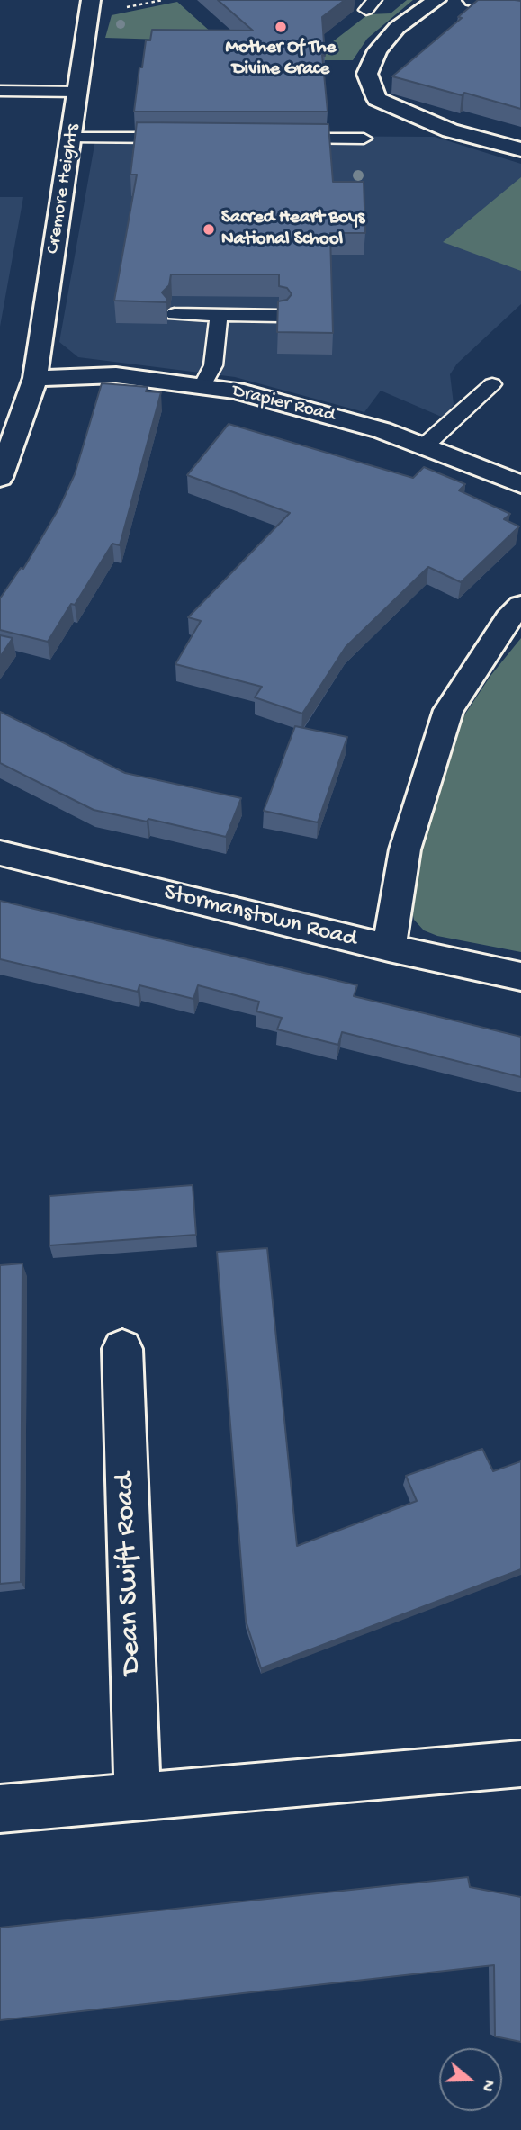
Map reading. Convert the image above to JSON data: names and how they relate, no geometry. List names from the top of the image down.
{
  "streets": {
    "street": [
      "Cremore Heights",
      "Drapier Road",
      "Stormanstown Road",
      "Dean Swift Road"
    ]
  },
  "crossings": [
    ["Cremore Heights", "Drapier Road"]
  ],
  "places": ["Mother Of The Divine Grace", "Sacred Heart Boys National School"],
  "north": "right"
}
